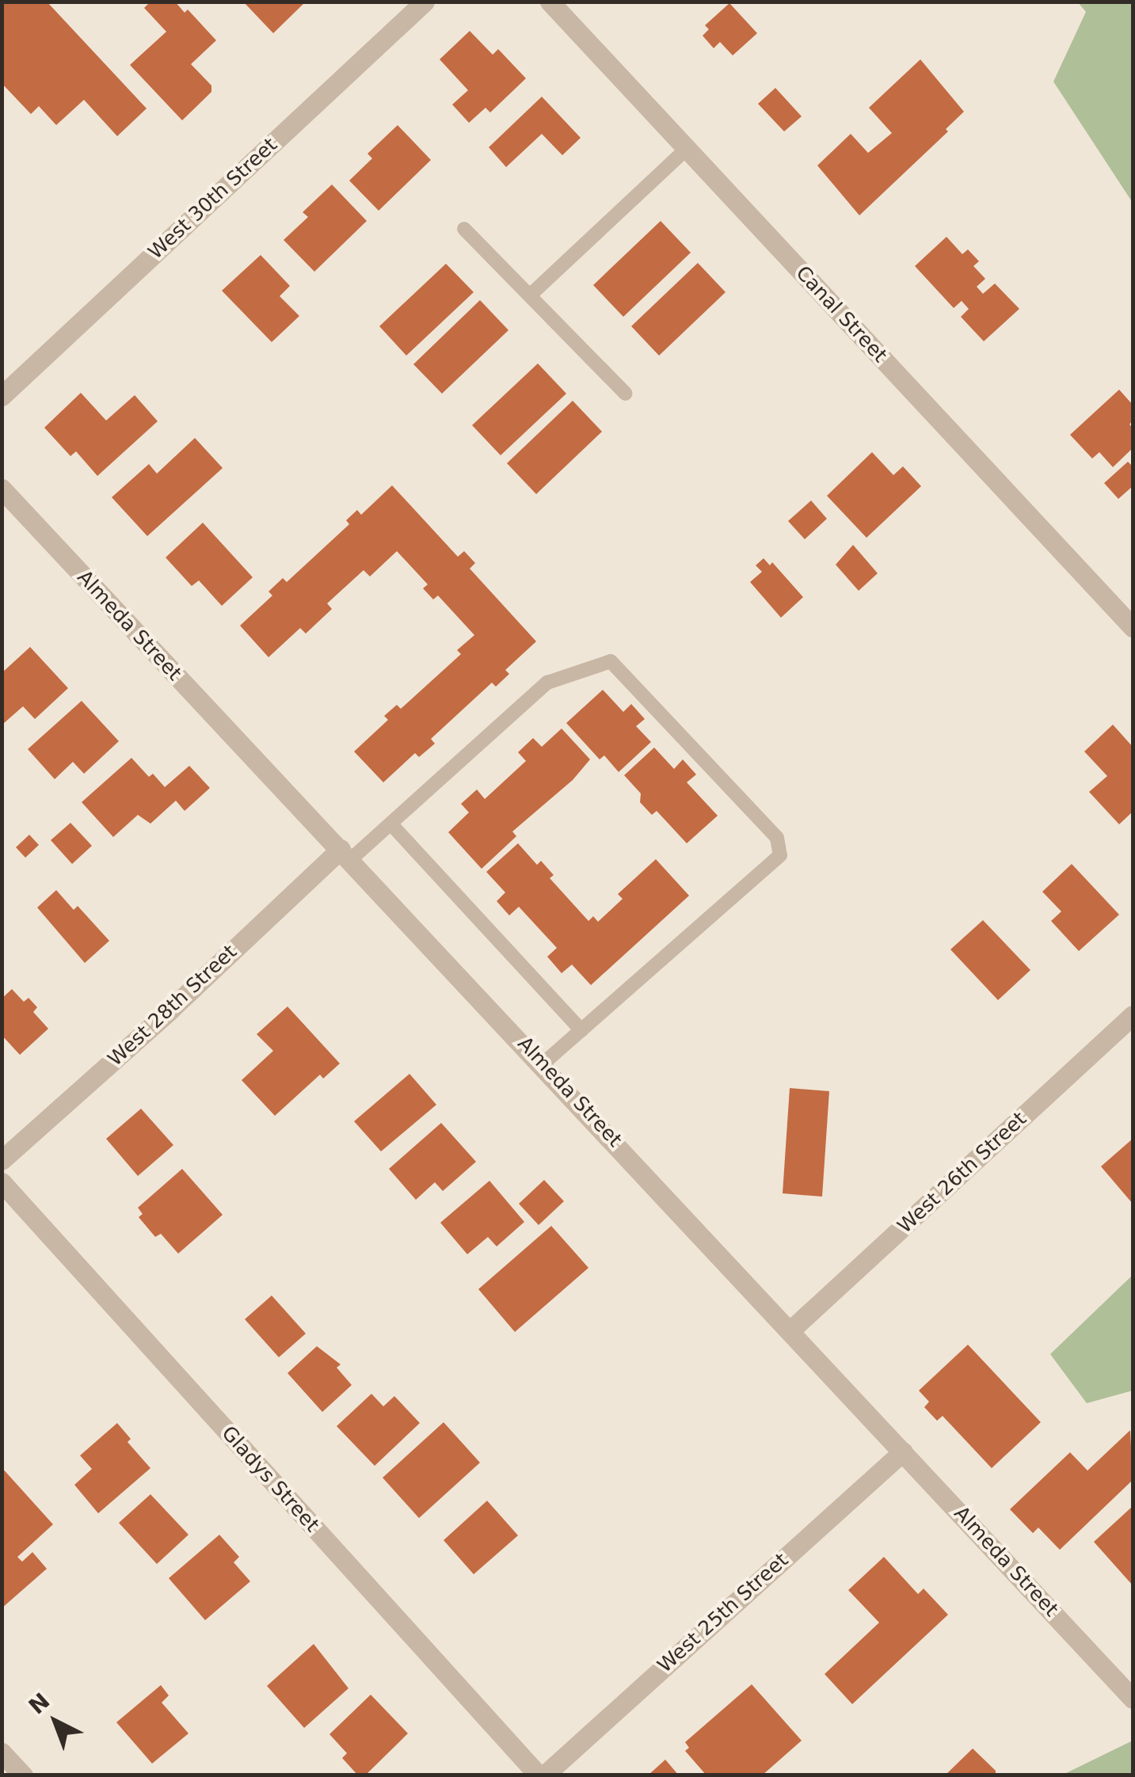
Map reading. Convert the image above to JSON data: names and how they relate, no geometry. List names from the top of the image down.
{
  "streets": {
    "street": [
      "West 30th Street",
      "Canal Street",
      "Almeda Street",
      "West 28th Street",
      "West 26th Street",
      "Gladys Street",
      "West 25th Street"
    ]
  },
  "crossings": [
    ["Almeda Street", "West 28th Street"],
    ["Almeda Street", "West 26th Street"],
    ["Almeda Street", "West 25th Street"],
    ["Gladys Street", "West 25th Street"]
  ],
  "north": "top left"
}
